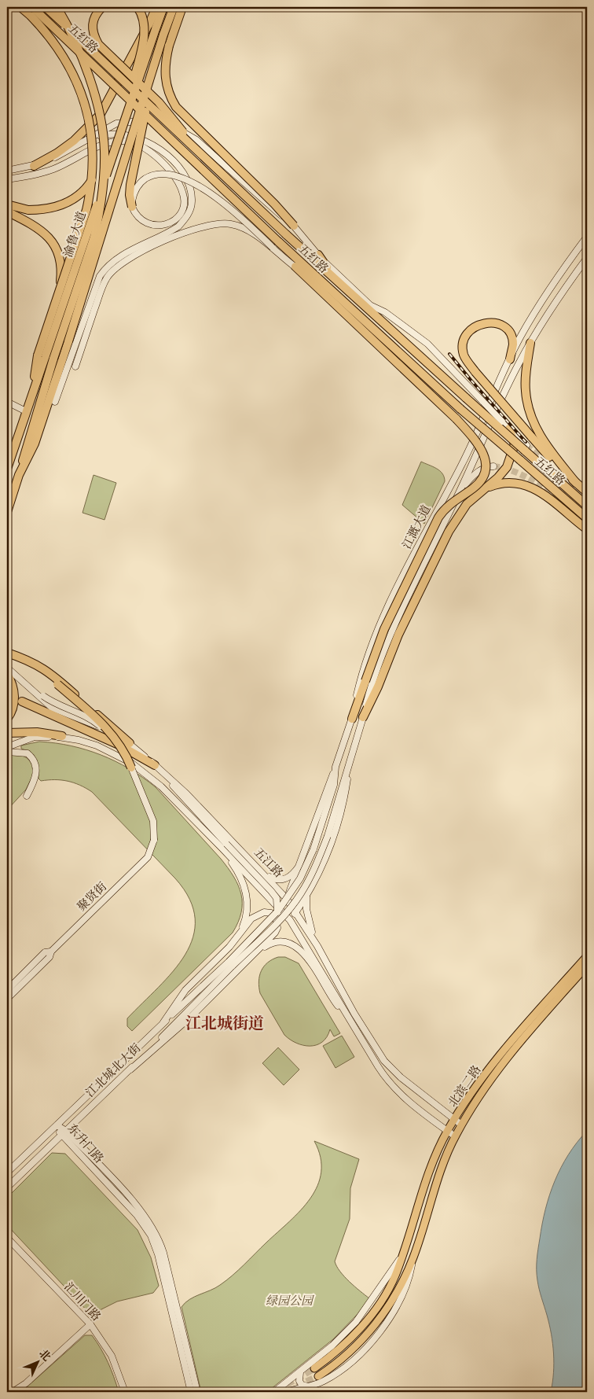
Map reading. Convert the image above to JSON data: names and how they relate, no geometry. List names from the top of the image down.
{
  "streets": {
    "highway": ["五红路", "渝鲁大道"],
    "main road": [
      "江溉大道",
      "五江路",
      "聚贤街",
      "江北城北大街",
      "北滨二路",
      "东升门路",
      "汇川门路"
    ]
  },
  "crossings": [
    ["江溉大道", "江北城北大街"],
    ["五江路", "北滨二路"],
    ["江北城北大街", "东升门路"]
  ],
  "districts": ["江北城街道"],
  "parks": ["绿园公园"],
  "north": "top right"
}
